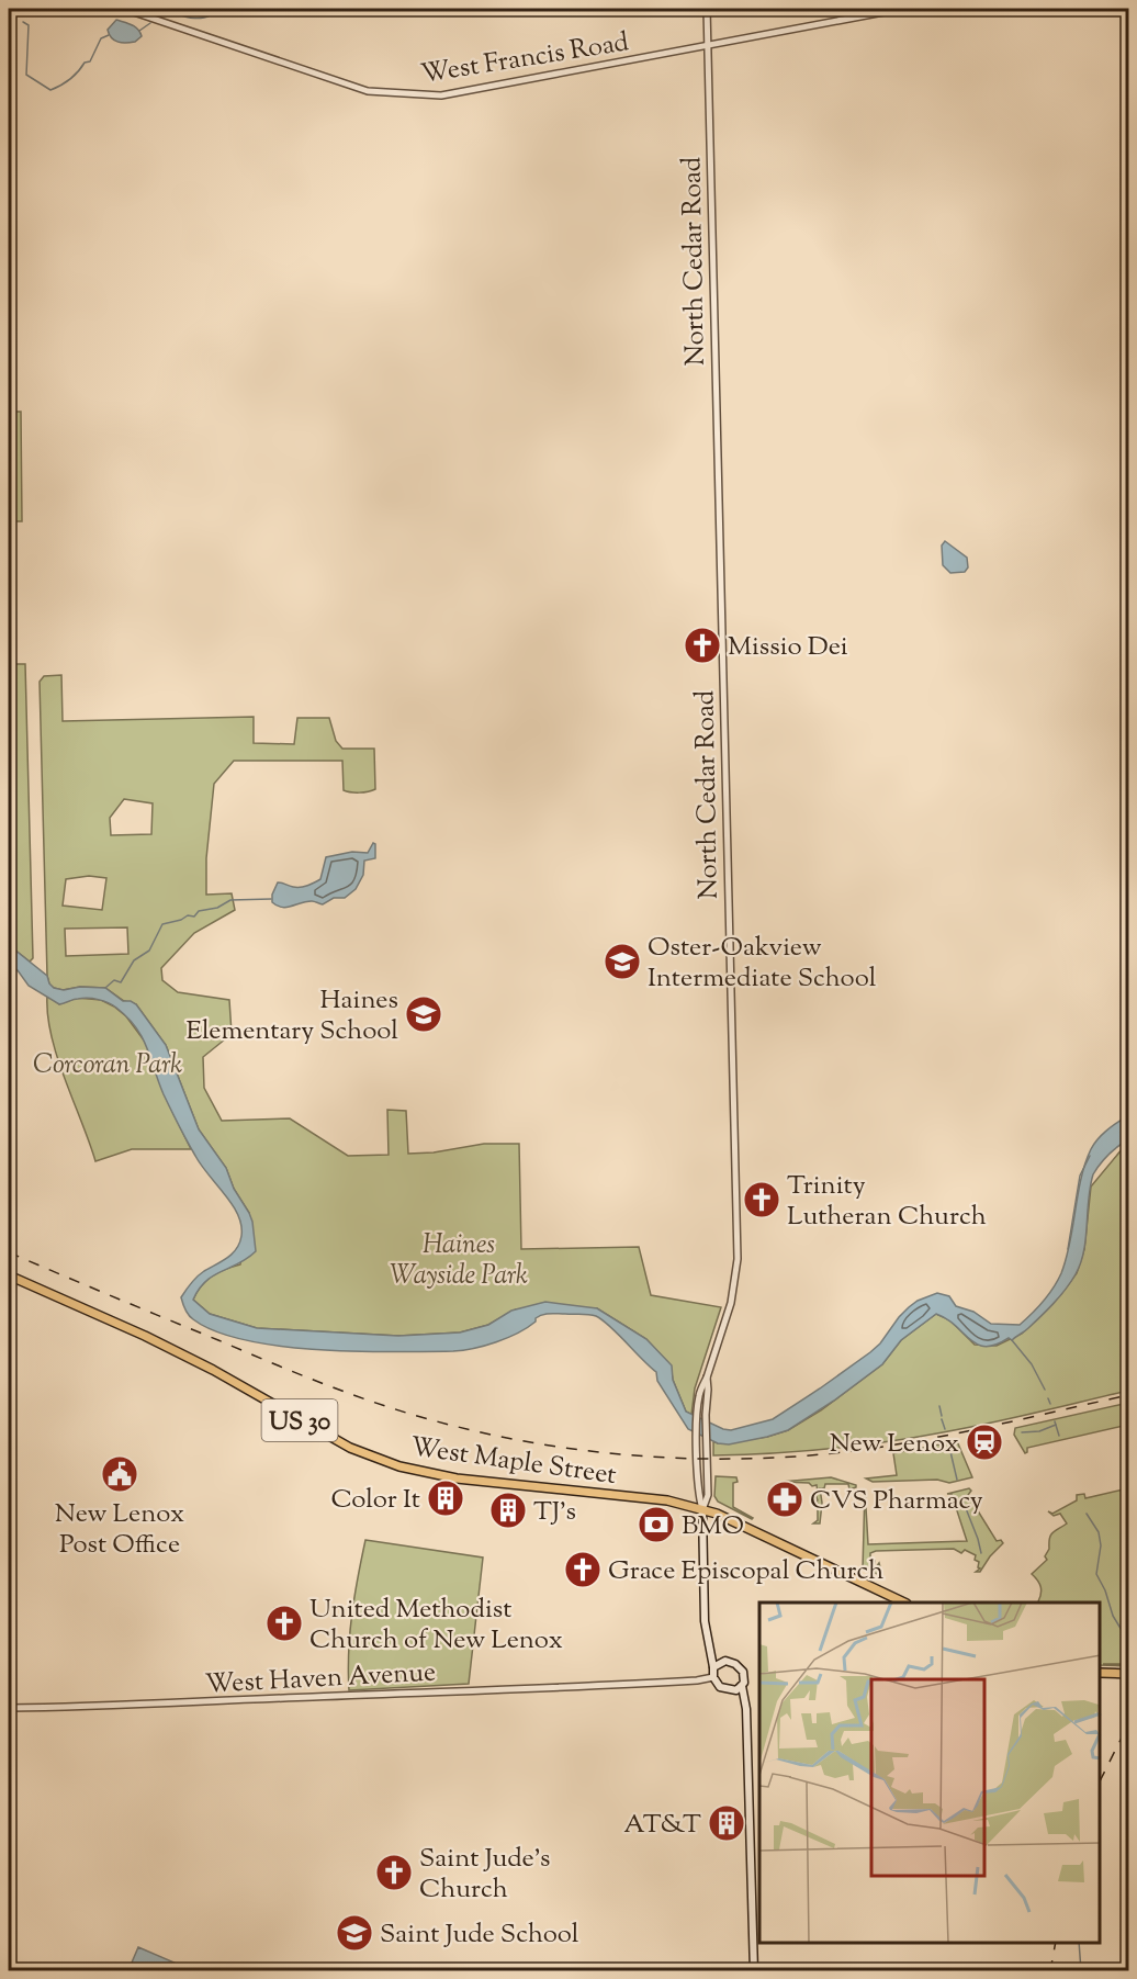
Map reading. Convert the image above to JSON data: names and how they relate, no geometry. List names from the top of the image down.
{
  "streets": {
    "main road": ["North Cedar Road", "US 30", "West Maple Street"],
    "street": ["West Francis Road", "West Haven Avenue"]
  },
  "crossings": [
    ["West Francis Road", "North Cedar Road"],
    ["North Cedar Road", "US 30"],
    ["North Cedar Road", "West Maple Street"],
    ["North Cedar Road", "West Haven Avenue"],
    ["US 30", "West Maple Street"]
  ],
  "parks": ["Corcoran Park", "Haines Wayside Park"],
  "places": {
    "church": [
      "Missio Dei",
      "Trinity Lutheran Church",
      "Grace Episcopal Church",
      "United Methodist Church of New Lenox",
      "Saint Jude's Church"
    ],
    "school or university": ["Oster-Oakview Intermediate School", "Haines Elementary School", "Saint Jude School"],
    "station": ["New Lenox"],
    "public building": ["New Lenox Post Office"],
    "building": ["Color It", "TJ's", "AT&T"],
    "pharmacy": ["CVS Pharmacy"],
    "bank": ["BMO"]
  }
}
